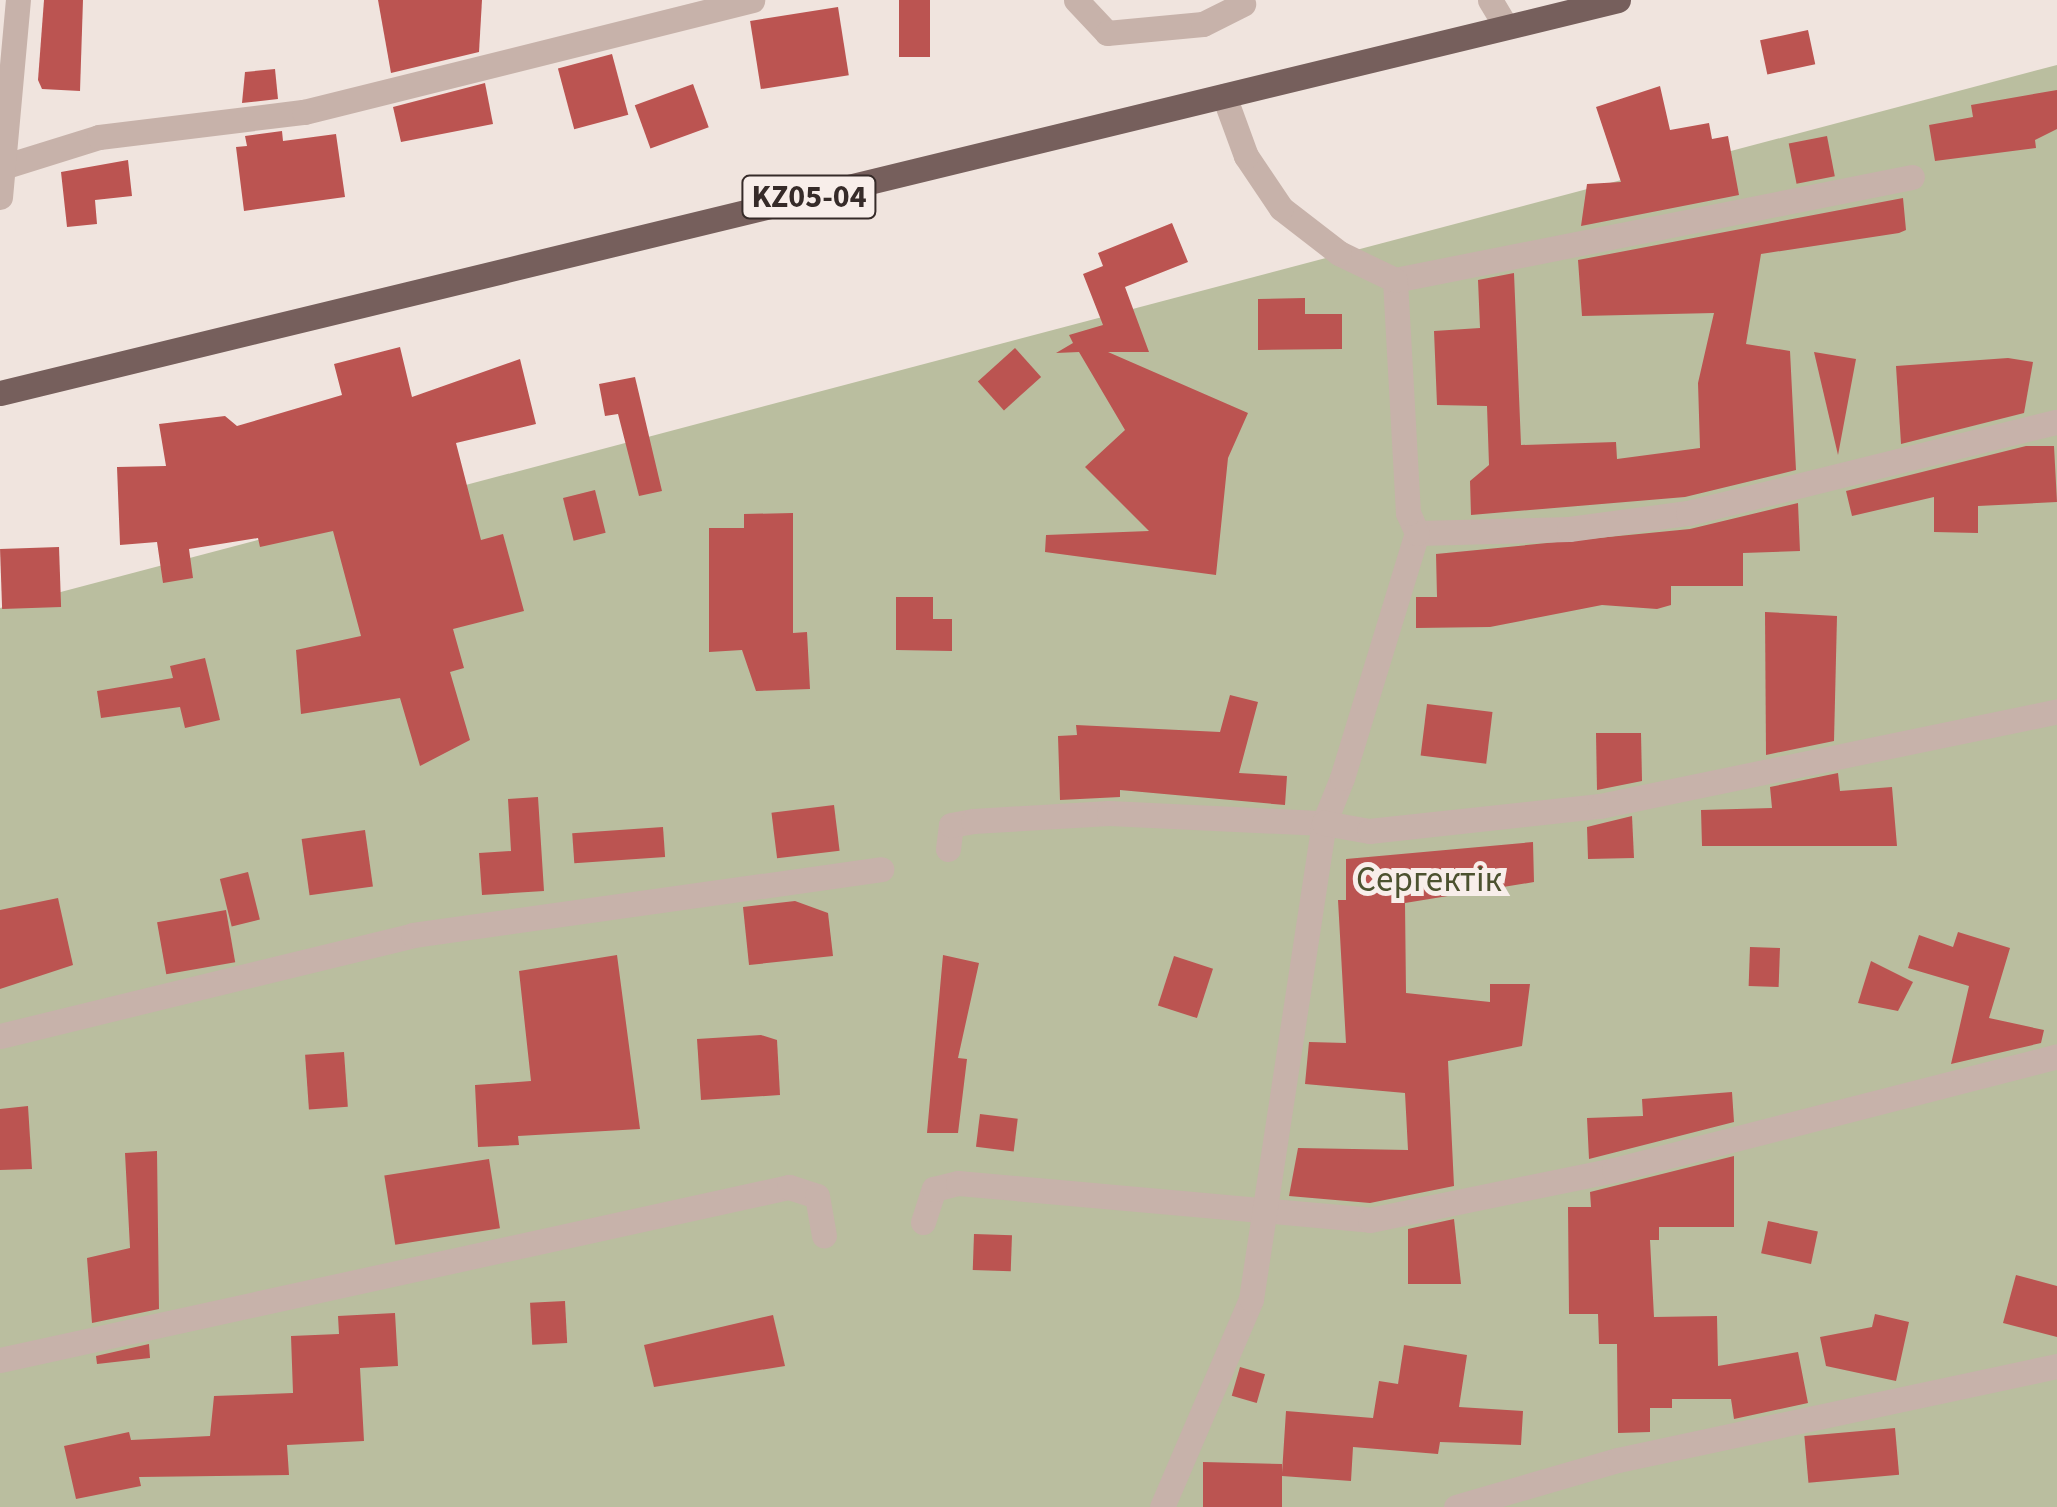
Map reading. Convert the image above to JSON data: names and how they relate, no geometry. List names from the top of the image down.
{
  "streets": {
    "main road": ["KZ05-04"]
  },
  "parks": ["Сергектік"]
}
